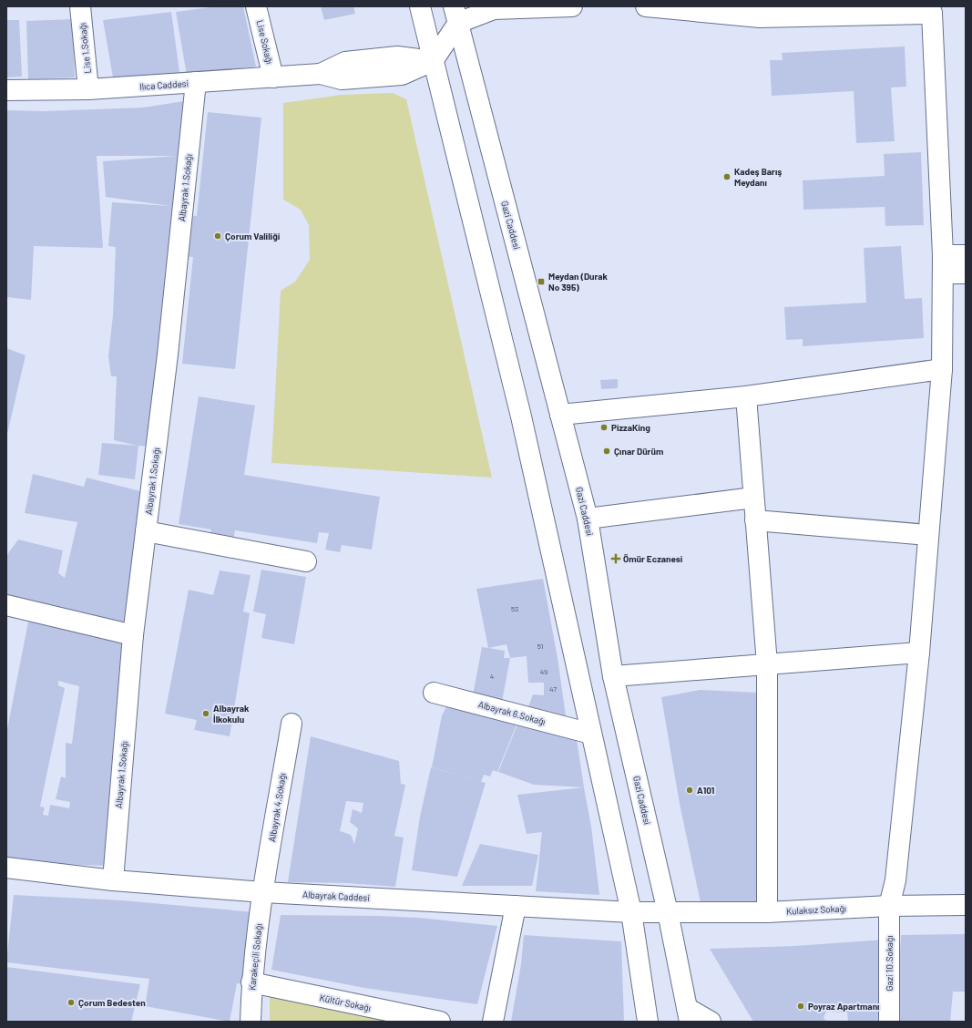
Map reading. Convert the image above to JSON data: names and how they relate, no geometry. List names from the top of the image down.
{
  "streets": {
    "street": [
      "Lise Sokağı",
      "Lise 1.Sokağı",
      "Ilıca Caddesi",
      "Albayrak 1.Sokağı",
      "Gazi Caddesi",
      "Albayrak 6.Sokağı",
      "Albayrak 4.Sokağı",
      "Albayrak Caddesi",
      "Kulaksız Sokağı",
      "Karakeçili Sokağı",
      "Gazi 10.Sokağı",
      "Kültür Sokağı"
    ]
  },
  "crossings": [
    ["Lise Sokağı", "Ilıca Caddesi"],
    ["Lise 1.Sokağı", "Ilıca Caddesi"],
    ["Ilıca Caddesi", "Albayrak 1.Sokağı"],
    ["Albayrak 1.Sokağı", "Albayrak Caddesi"],
    ["Gazi Caddesi", "Albayrak Caddesi"],
    ["Gazi Caddesi", "Kulaksız Sokağı"],
    ["Albayrak 4.Sokağı", "Albayrak Caddesi"],
    ["Albayrak 4.Sokağı", "Karakeçili Sokağı"],
    ["Albayrak Caddesi", "Kulaksız Sokağı"],
    ["Albayrak Caddesi", "Karakeçili Sokağı"],
    ["Kulaksız Sokağı", "Gazi 10.Sokağı"],
    ["Karakeçili Sokağı", "Kültür Sokağı"]
  ],
  "places": {
    "other": [
      "Kadeş Barış Meydanı",
      "Çorum Valiliği",
      "PizzaKing",
      "Çınar Dürüm",
      "Albayrak İlkokulu",
      "A101",
      "Çorum Bedesten",
      "Poyraz Apartmanı"
    ],
    "transit": ["Meydan (Durak No 395)"],
    "health": ["Ömür Eczanesi"]
  },
  "house_numbers": [
    "53",
    "51",
    "49",
    "4",
    "47"
  ]
}
